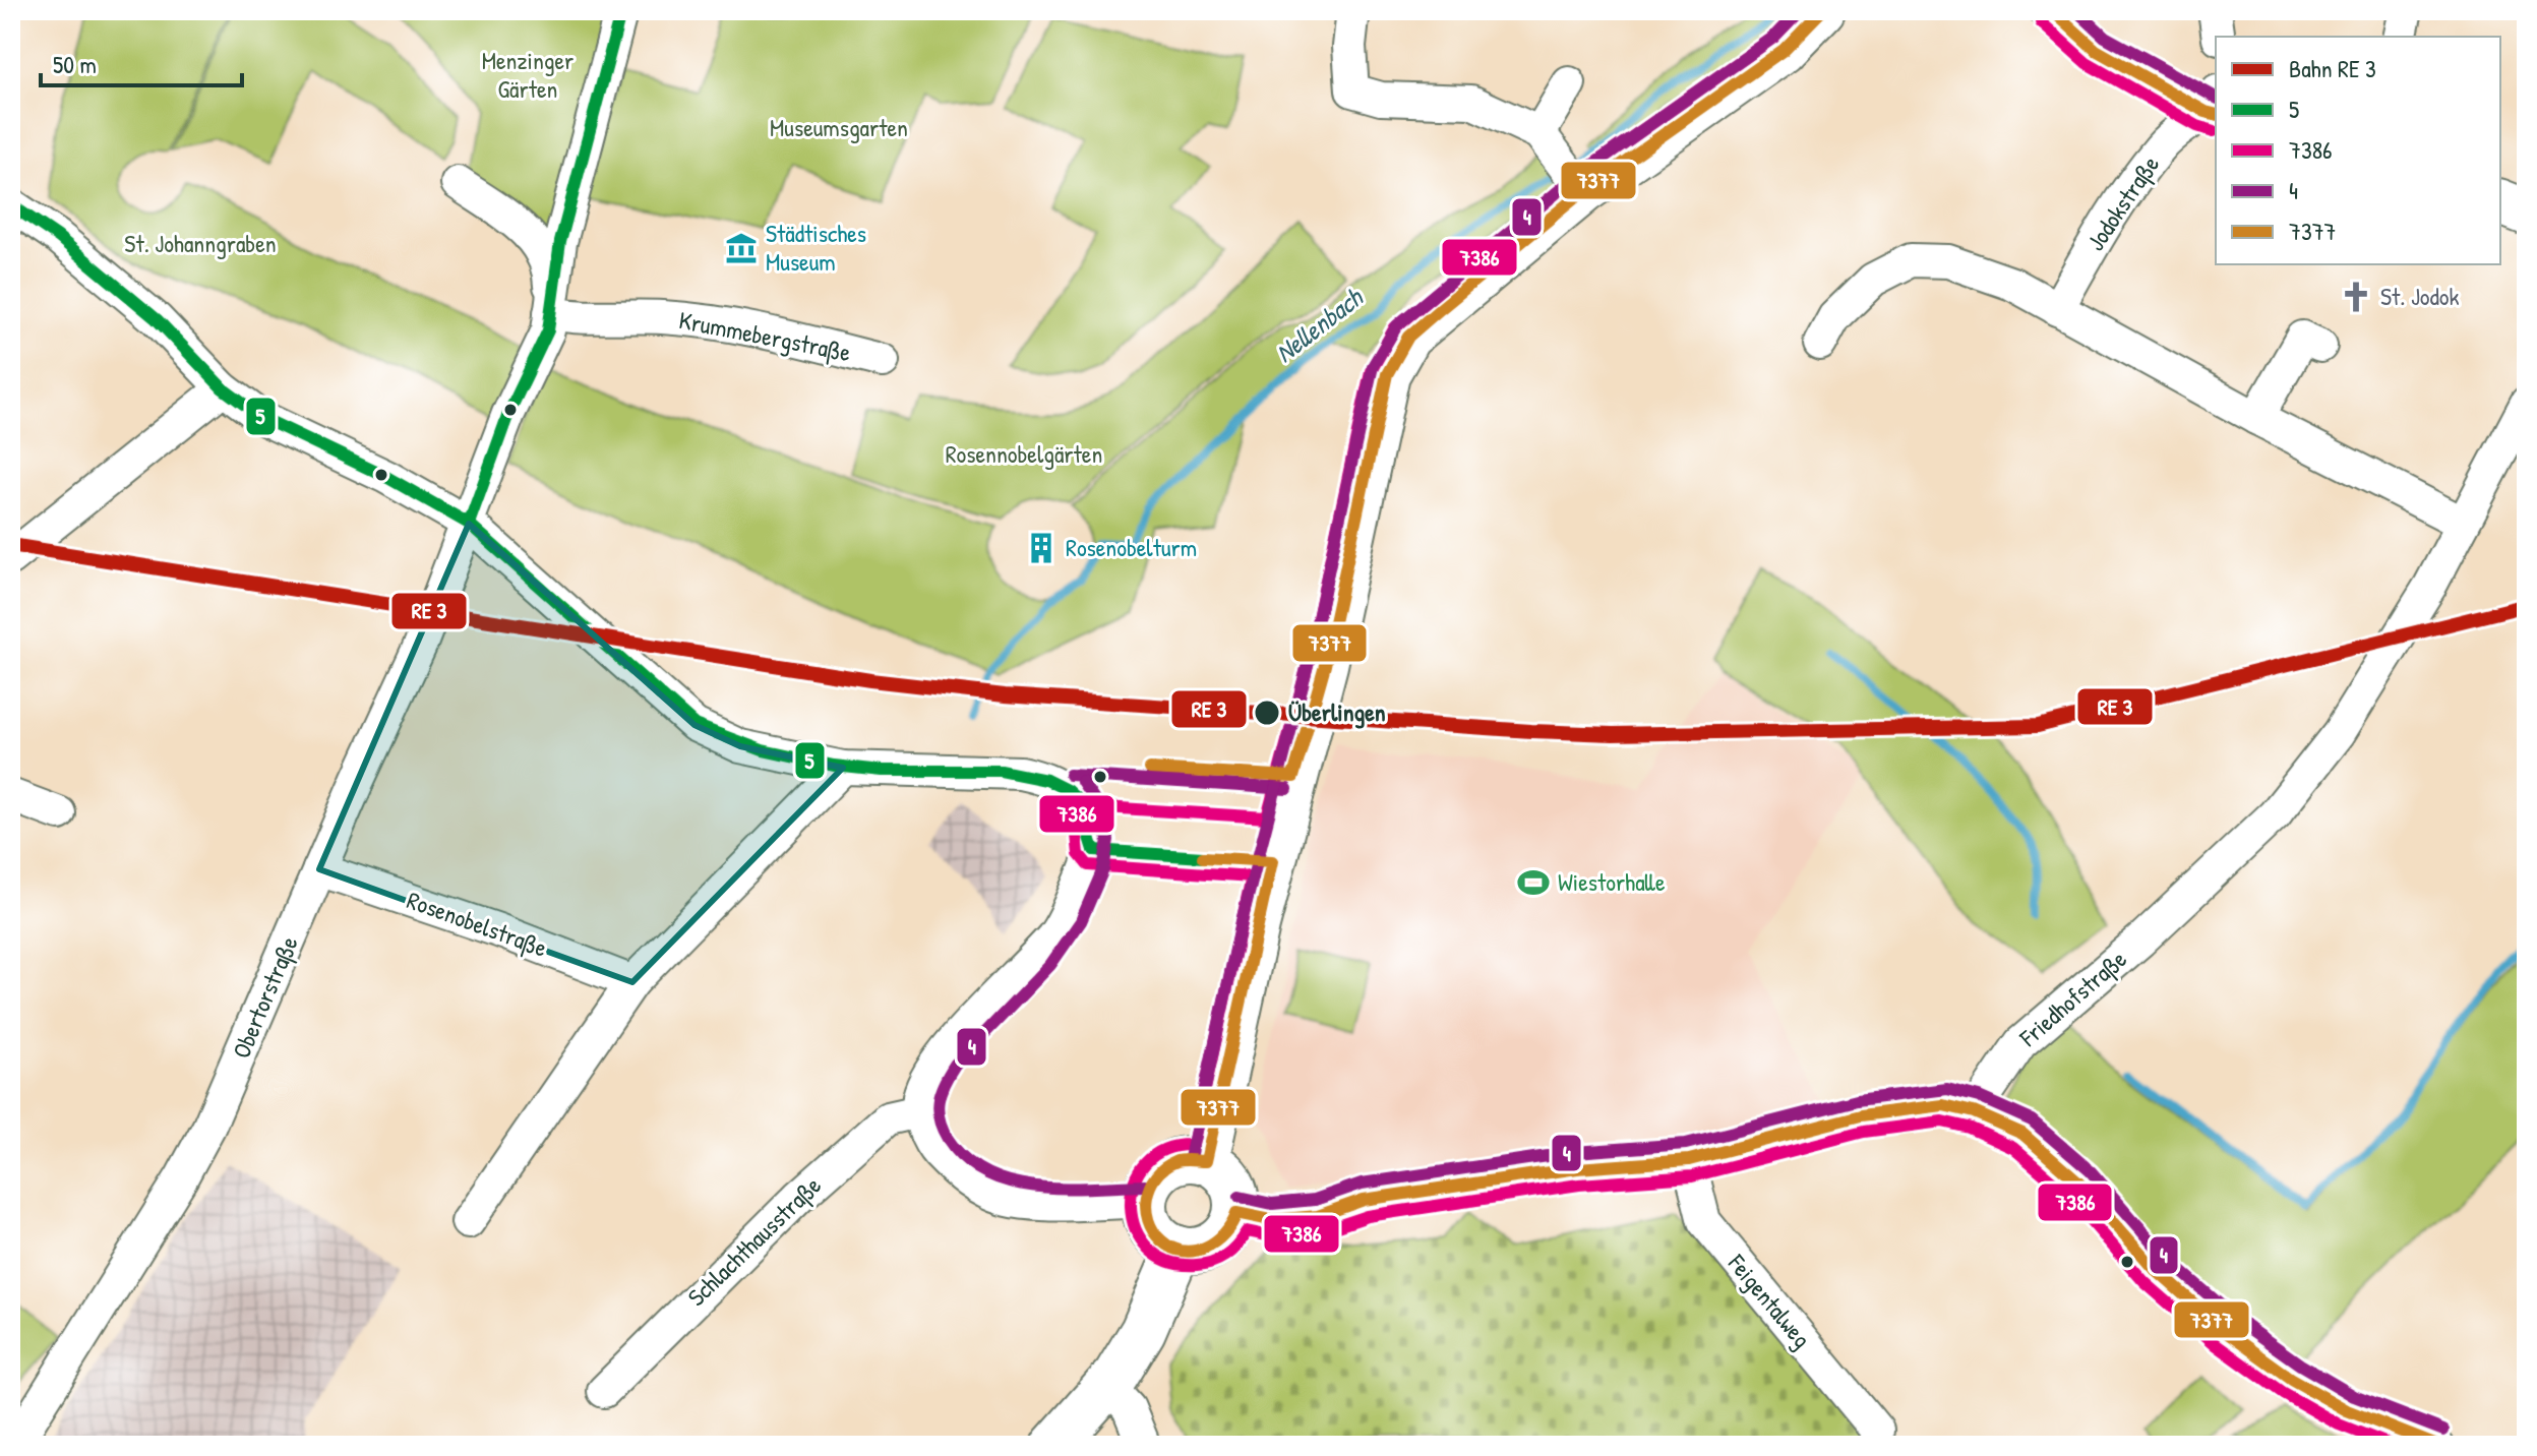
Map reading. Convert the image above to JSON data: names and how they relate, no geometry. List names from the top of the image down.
{
  "streets": {
    "street": [
      "Jodokstraße",
      "Krummebergstraße",
      "Rosenobelstraße",
      "Obertorstraße",
      "Friedhofstraße",
      "Schlachthausstraße",
      "Feigentalweg"
    ]
  },
  "crossings": [
    ["Krummebergstraße", "Obertorstraße"],
    ["Rosenobelstraße", "Obertorstraße"]
  ],
  "water": ["Nellenbach"],
  "parks": [
    "Menzinger Gärten",
    "Museumsgarten",
    "St. Johanngraben",
    "Rosennobelgärten"
  ],
  "places": {
    "museum": ["Städtisches Museum"],
    "church": ["St. Jodok"],
    "building": ["Rosenobelturm"],
    "other": ["Überlingen"],
    "sports": ["Wiestorhalle"]
  },
  "lines": [
    "transit line 5",
    "transit line 7386",
    "transit line 4",
    "transit line 7377"
  ],
  "legend": [
    "Bahn RE 3",
    "5",
    "7386",
    "4",
    "7377"
  ],
  "scale_bar": "50 m"
}
